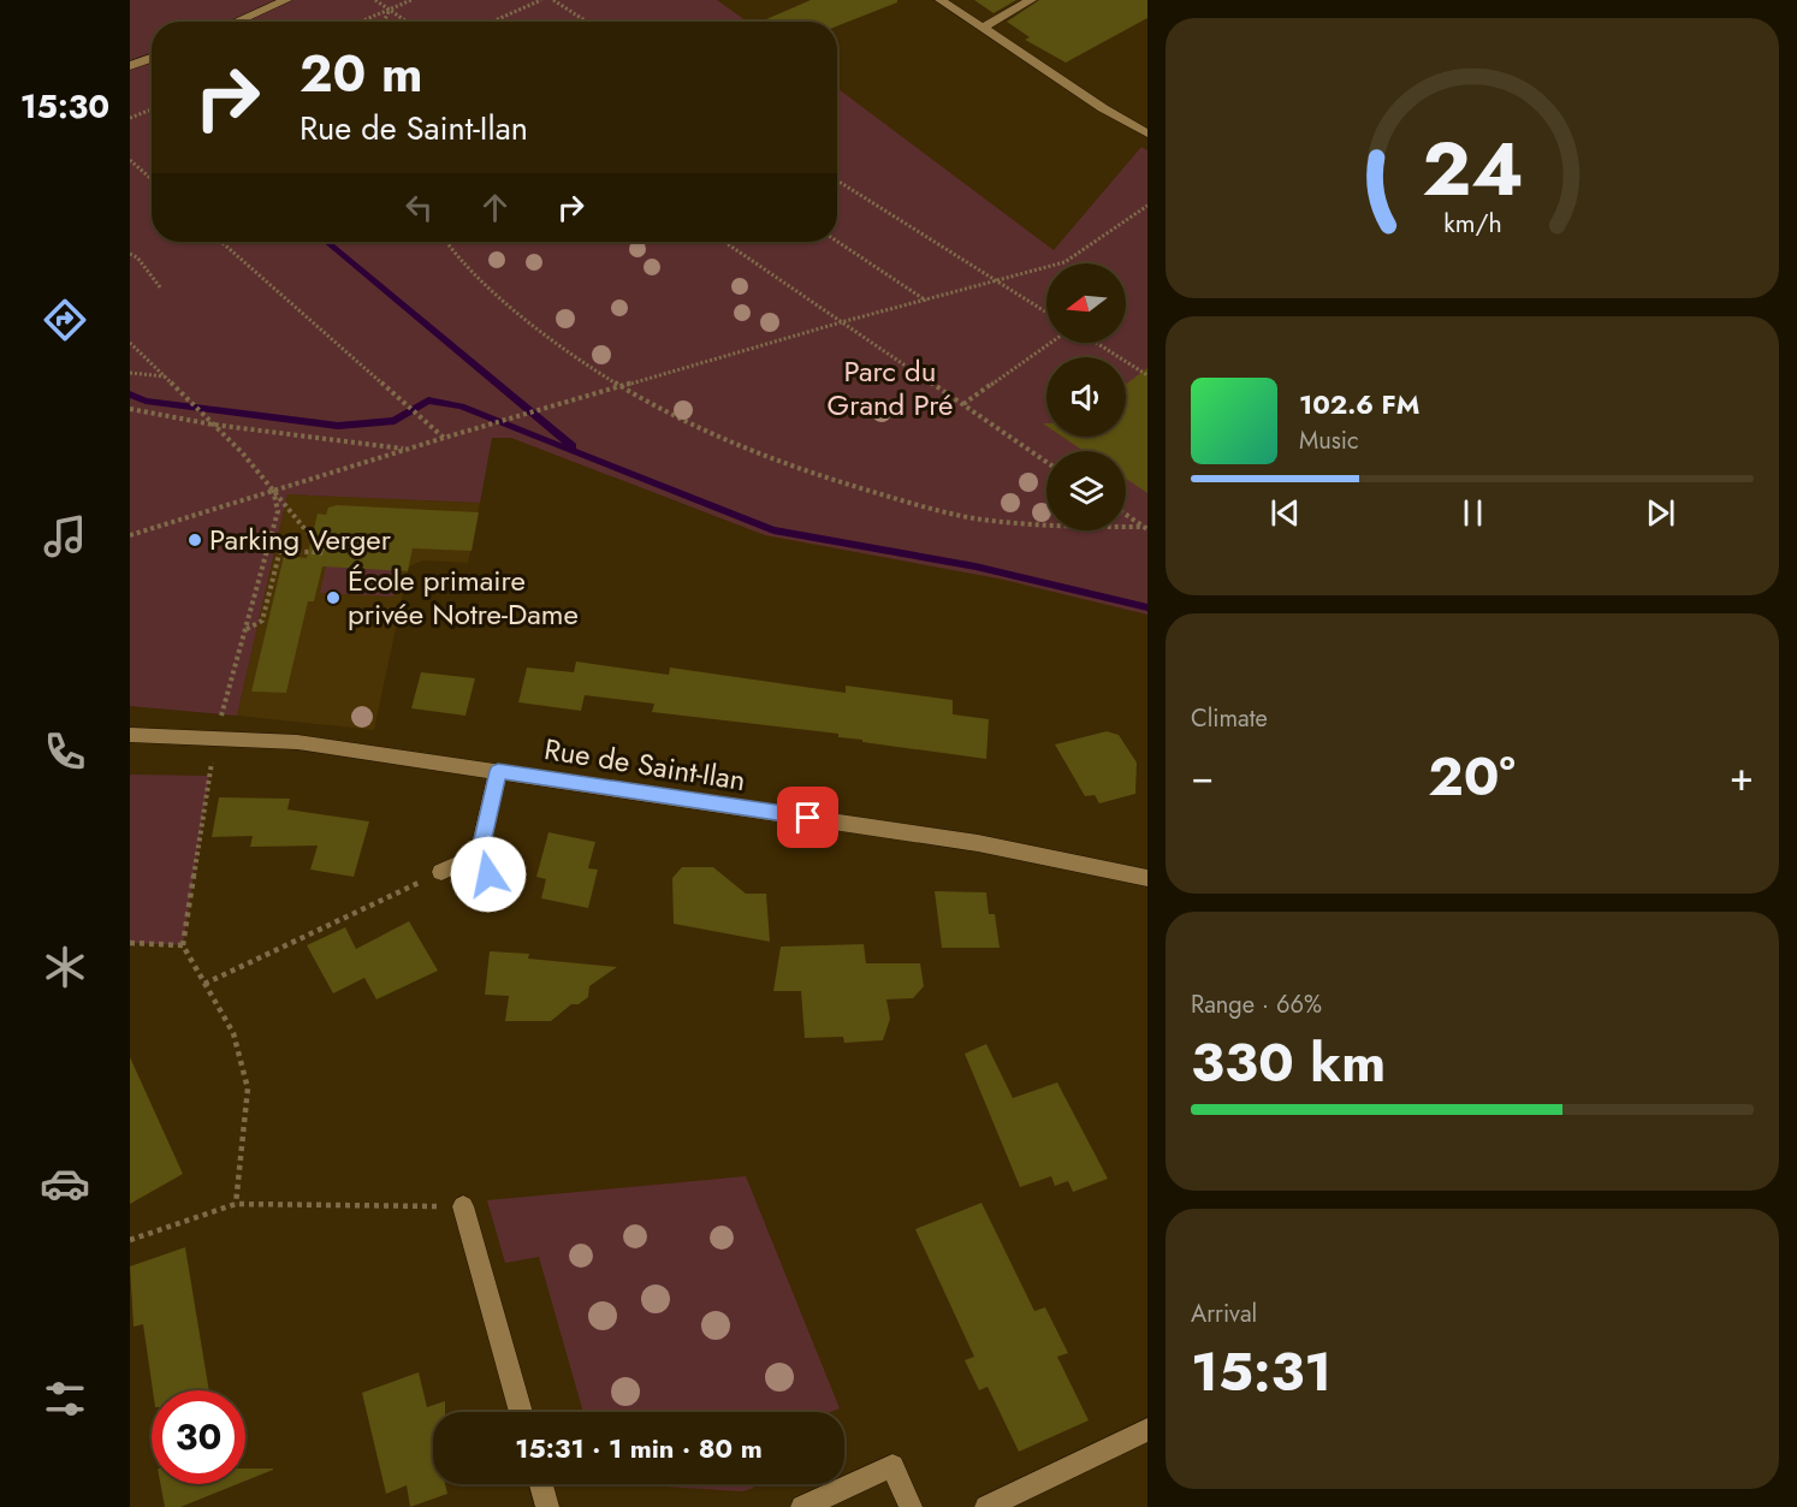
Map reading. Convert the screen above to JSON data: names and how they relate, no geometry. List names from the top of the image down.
{
  "streets": {
    "street": ["Rue de Saint-Ilan"]
  },
  "parks": ["Parc du Grand Pré"],
  "places": ["Parking Verger", "École primaire privée Notre-Dame"],
  "north": "left",
  "page": {
    "tabs": "15:30",
    "turn": ["20 m", "Rue de Saint-Ilan"],
    "song": ["102.6 FM", "Music"],
    "tile": [
      "Climate",
      ["Range · 66%", "330 km"],
      ["Arrival", "15:31"]
    ],
    "heat": ["−", "20°", "+"],
    "limit": "30",
    "trip": "15:31 · 1 min · 80 m",
    "gauge": ["24", "km/h"]
  }
}
